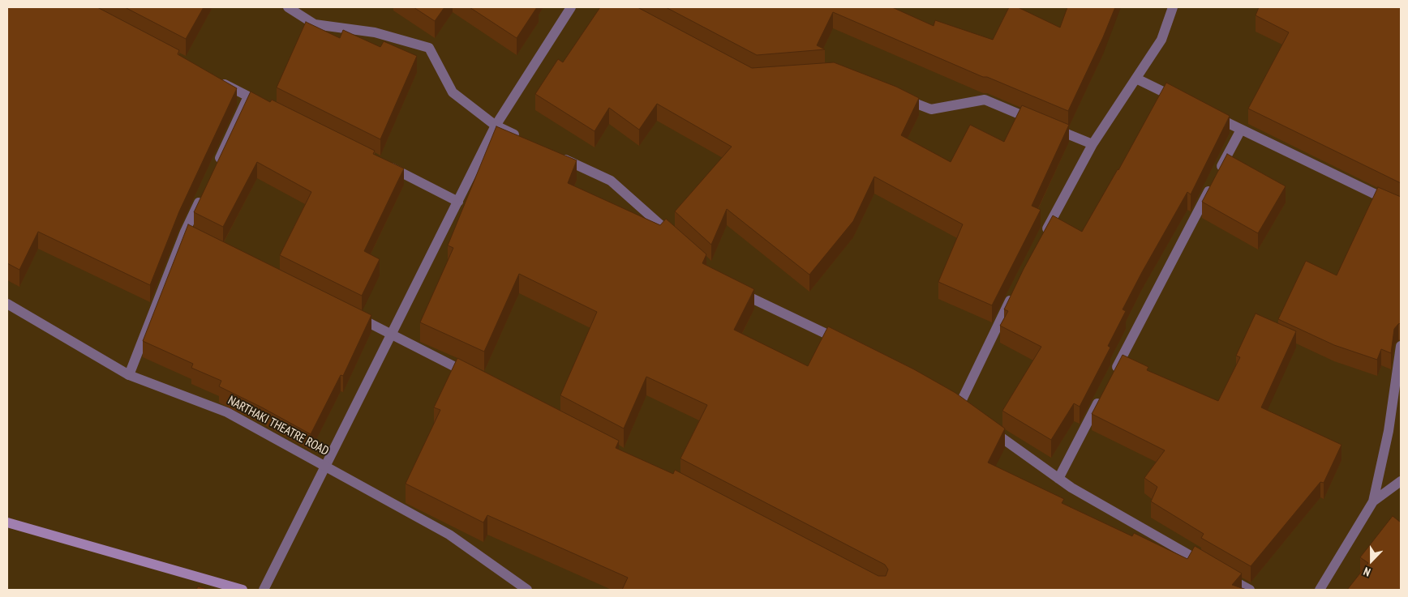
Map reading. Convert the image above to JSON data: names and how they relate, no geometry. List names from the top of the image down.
{
  "streets": {
    "street": ["NARTHAKI THEATRE ROAD"]
  },
  "north": "bottom"
}
